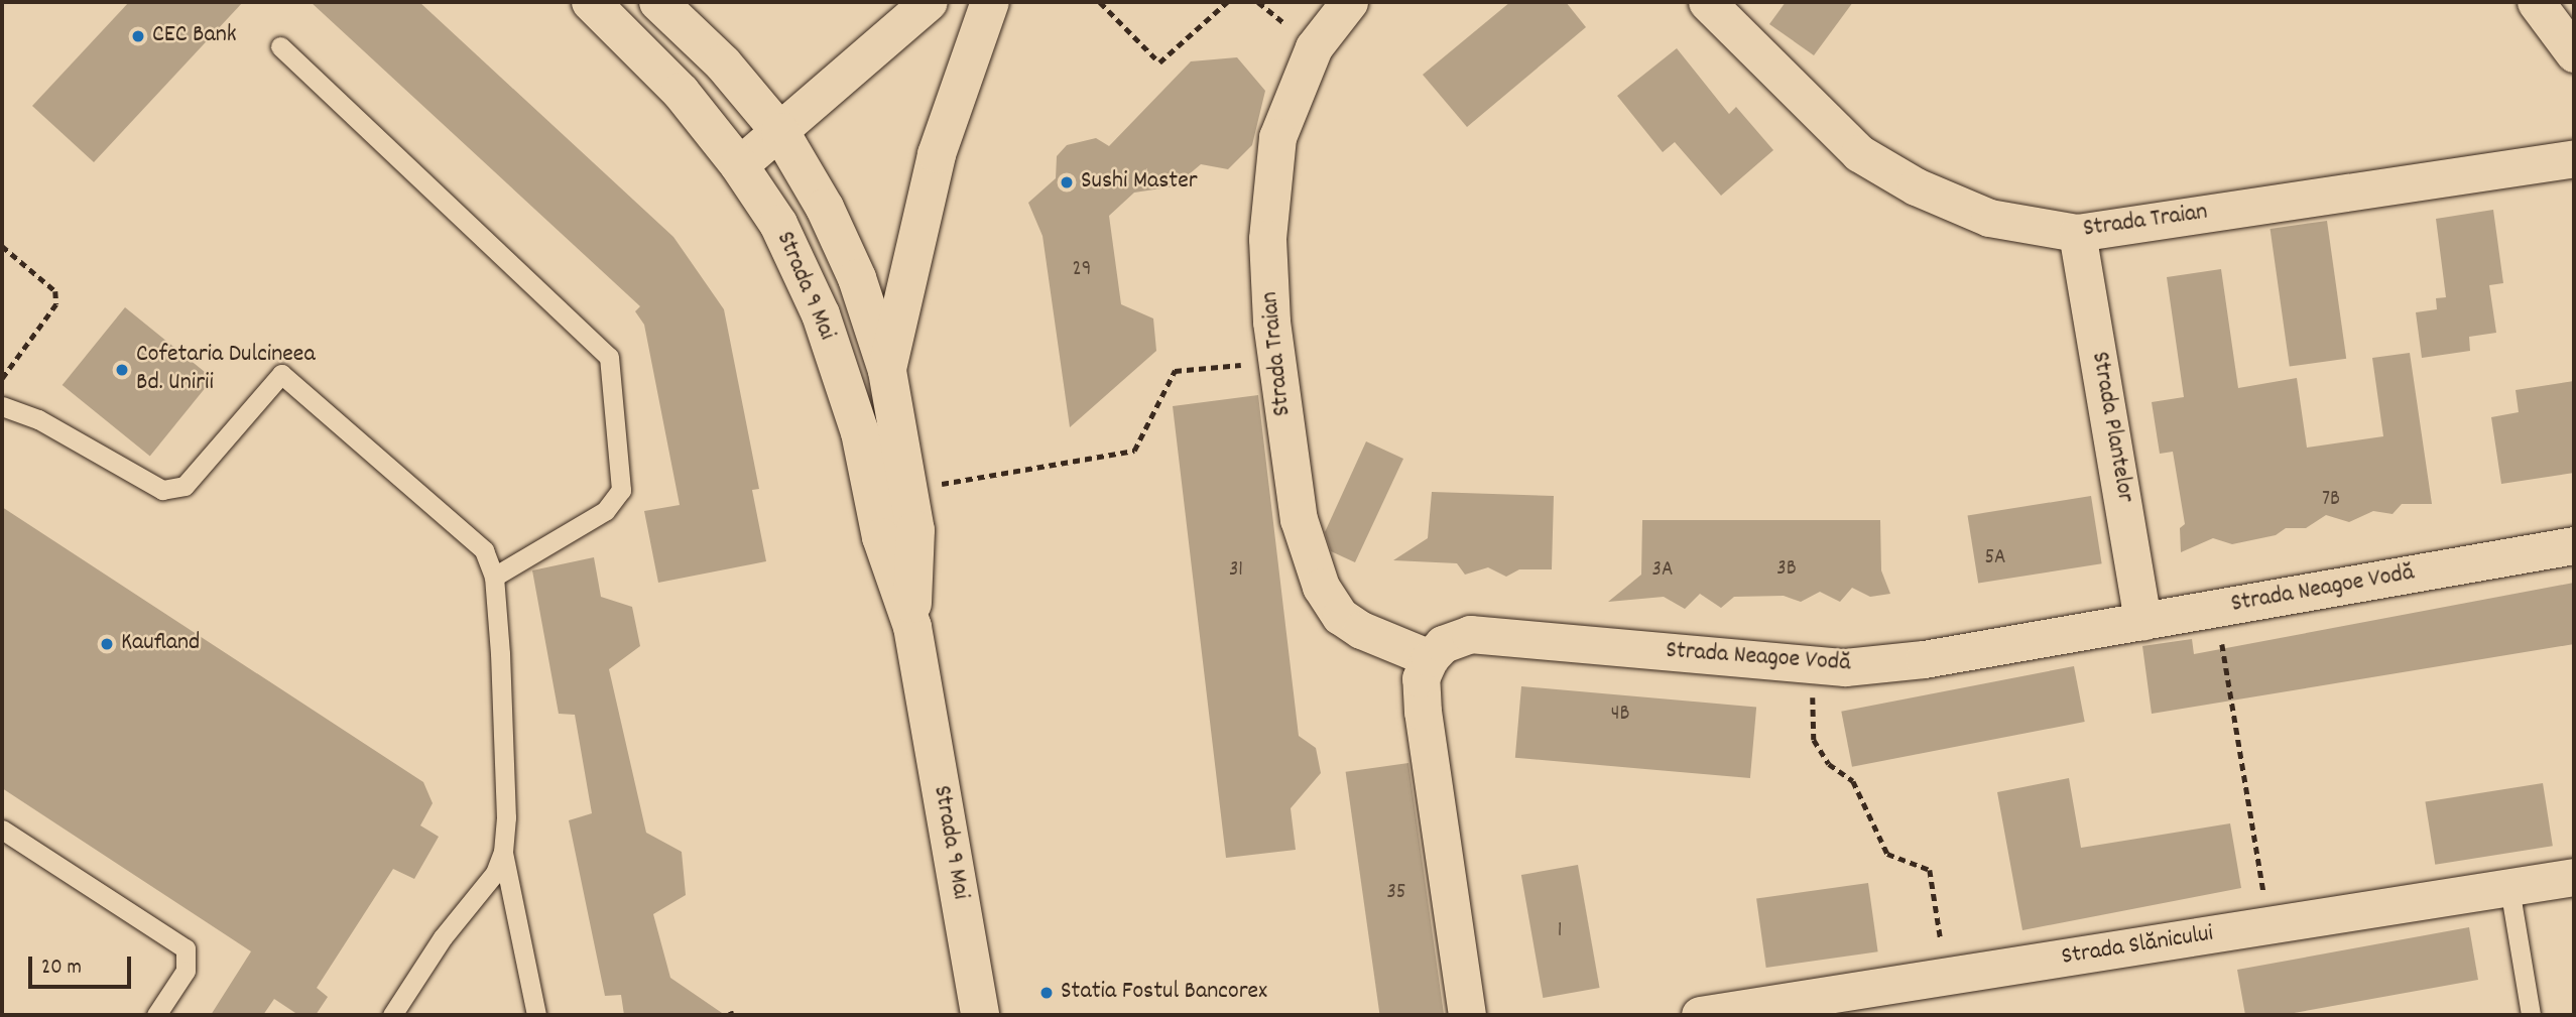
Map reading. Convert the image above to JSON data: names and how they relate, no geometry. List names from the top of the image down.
{
  "streets": {
    "main road": ["Strada 9 Mai"],
    "street": [
      "Strada Traian",
      "Strada Plantelor",
      "Strada Neagoe Vodă",
      "Strada Slănicului"
    ]
  },
  "crossings": [
    ["Strada Traian", "Strada Plantelor"],
    ["Strada Traian", "Strada Neagoe Vodă"],
    ["Strada Plantelor", "Strada Neagoe Vodă"]
  ],
  "places": [
    "CEC Bank",
    "Sushi Master",
    "Cofetaria Dulcineea Bd. Unirii",
    "Kaufland",
    "Statia Fostul Bancorex"
  ],
  "house_numbers": [
    "29",
    "7B",
    "5A",
    "3B",
    "31",
    "3A",
    "4B",
    "35",
    "1"
  ],
  "scale_bar": "20 m"
}
